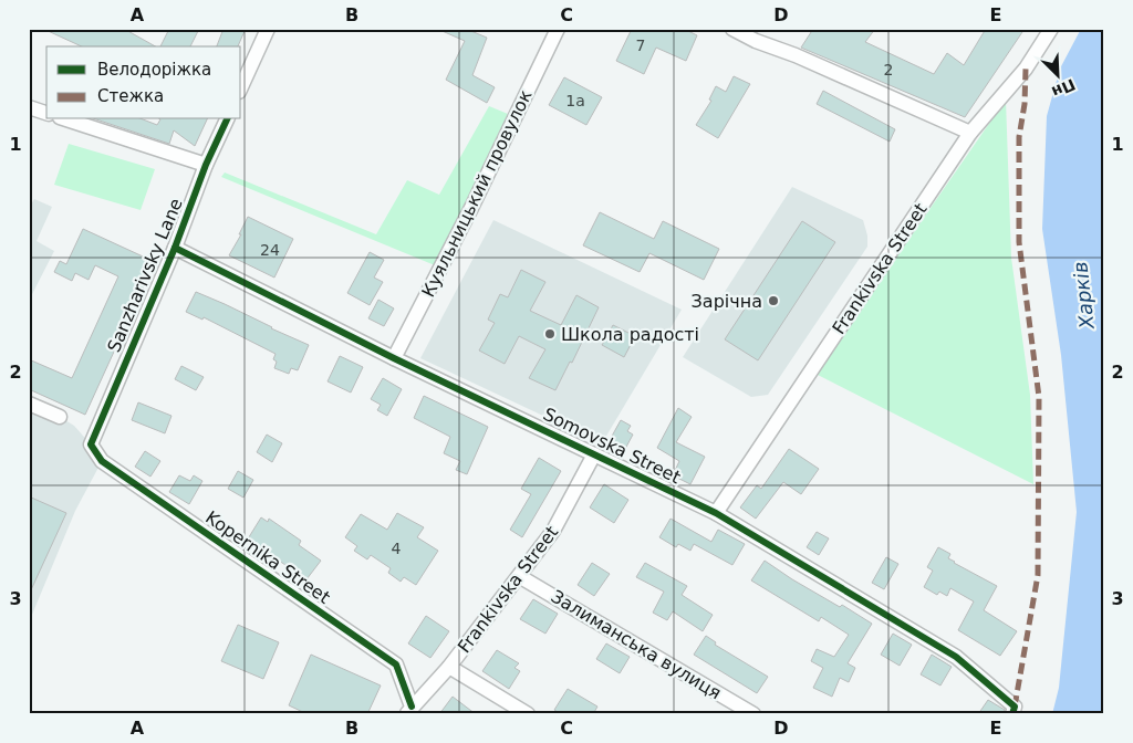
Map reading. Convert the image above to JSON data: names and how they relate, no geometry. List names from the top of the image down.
{
  "streets": {
    "street": [
      "Куяльницький провулок",
      "Frankivska Street",
      "Sanzharivsky Lane",
      "Somovska Street",
      "Kopernika Street",
      "Залиманська вулиця"
    ]
  },
  "crossings": [
    ["Куяльницький провулок", "Somovska Street"],
    ["Frankivska Street", "Somovska Street"],
    ["Frankivska Street", "Kopernika Street"],
    ["Frankivska Street", "Залиманська вулиця"],
    ["Sanzharivsky Lane", "Somovska Street"],
    ["Sanzharivsky Lane", "Kopernika Street"]
  ],
  "water": ["Харків"],
  "places": ["Зарічна", "Школа радості"],
  "house_numbers": [
    "7",
    "2",
    "1а",
    "24",
    "4"
  ],
  "legend": ["Велодоріжка", "Стежка"],
  "north": "bottom right",
  "grid": {
    "columns": [
      "A",
      "B",
      "C",
      "D",
      "E"
    ],
    "rows": ["1", "2", "3"]
  }
}
